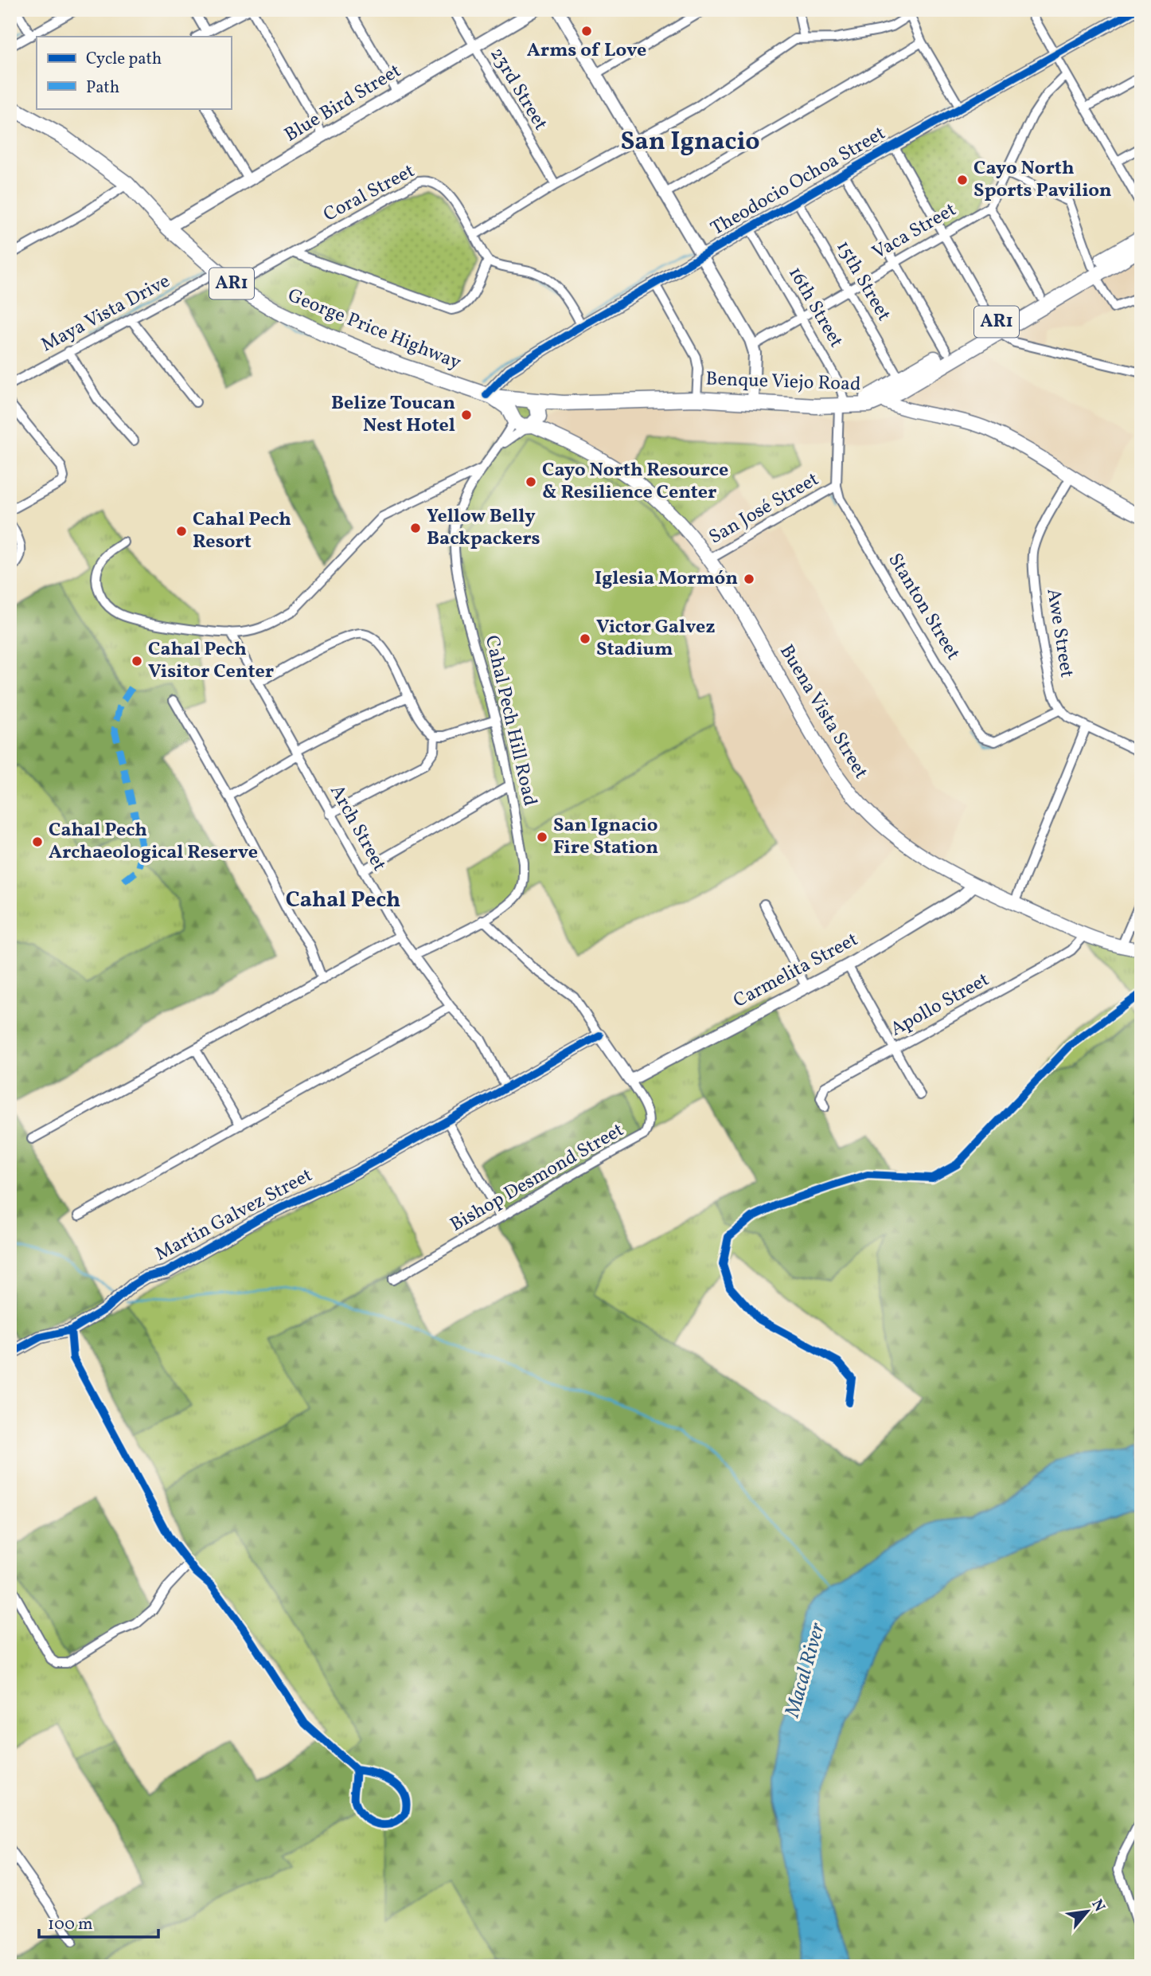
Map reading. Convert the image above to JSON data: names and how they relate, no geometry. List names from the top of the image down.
{
  "streets": {
    "highway": ["AR1", "George Price Highway", "Benque Viejo Road"],
    "main road": ["Buena Vista Street"],
    "street": [
      "23rd Street",
      "Blue Bird Street",
      "Theodocio Ochoa Street",
      "Coral Street",
      "Vaca Street",
      "15th Street",
      "16th Street",
      "Maya Vista Drive",
      "San José Street",
      "Stanton Street",
      "Awe Street",
      "Cahal Pech Hill Road",
      "Arch Street",
      "Carmelita Street",
      "Apollo Street",
      "Bishop Desmond Street",
      "Martin Galvez Street"
    ]
  },
  "crossings": [
    ["23rd Street", "Blue Bird Street"],
    ["Blue Bird Street", "George Price Highway"],
    ["Theodocio Ochoa Street", "15th Street"],
    ["Theodocio Ochoa Street", "16th Street"],
    ["Theodocio Ochoa Street", "George Price Highway"],
    ["Coral Street", "George Price Highway"],
    ["Vaca Street", "15th Street"],
    ["Vaca Street", "16th Street"],
    ["15th Street", "AR1"],
    ["AR1", "16th Street"],
    ["AR1", "Benque Viejo Road"],
    ["AR1", "Stanton Street"],
    ["16th Street", "Benque Viejo Road"],
    ["16th Street", "Stanton Street"],
    ["Maya Vista Drive", "George Price Highway"],
    ["George Price Highway", "Benque Viejo Road"],
    ["George Price Highway", "Buena Vista Street"],
    ["George Price Highway", "Cahal Pech Hill Road"],
    ["Benque Viejo Road", "Stanton Street"],
    ["Benque Viejo Road", "Awe Street"],
    ["Benque Viejo Road", "Buena Vista Street"],
    ["Benque Viejo Road", "Cahal Pech Hill Road"],
    ["San José Street", "Stanton Street"],
    ["San José Street", "Buena Vista Street"],
    ["Stanton Street", "Awe Street"],
    ["Buena Vista Street", "Cahal Pech Hill Road"],
    ["Buena Vista Street", "Carmelita Street"],
    ["Buena Vista Street", "Apollo Street"],
    ["Cahal Pech Hill Road", "Arch Street"],
    ["Arch Street", "Martin Galvez Street"],
    ["Carmelita Street", "Bishop Desmond Street"]
  ],
  "districts": ["San Ignacio", "Cahal Pech"],
  "water": ["Macal River"],
  "places": [
    "Arms of Love",
    "Cayo North Sports Pavilion",
    "Belize Toucan Nest Hotel",
    "Cayo North Resource & Resilience Center",
    "Yellow Belly Backpackers",
    "Cahal Pech Resort",
    "Iglesia Mormón",
    "Victor Galvez Stadium",
    "Cahal Pech Visitor Center",
    "San Ignacio Fire Station",
    "Cahal Pech Archaeological Reserve"
  ],
  "legend": ["Cycle path", "Path"],
  "scale_bar": "100 m",
  "north": "top right"
}
